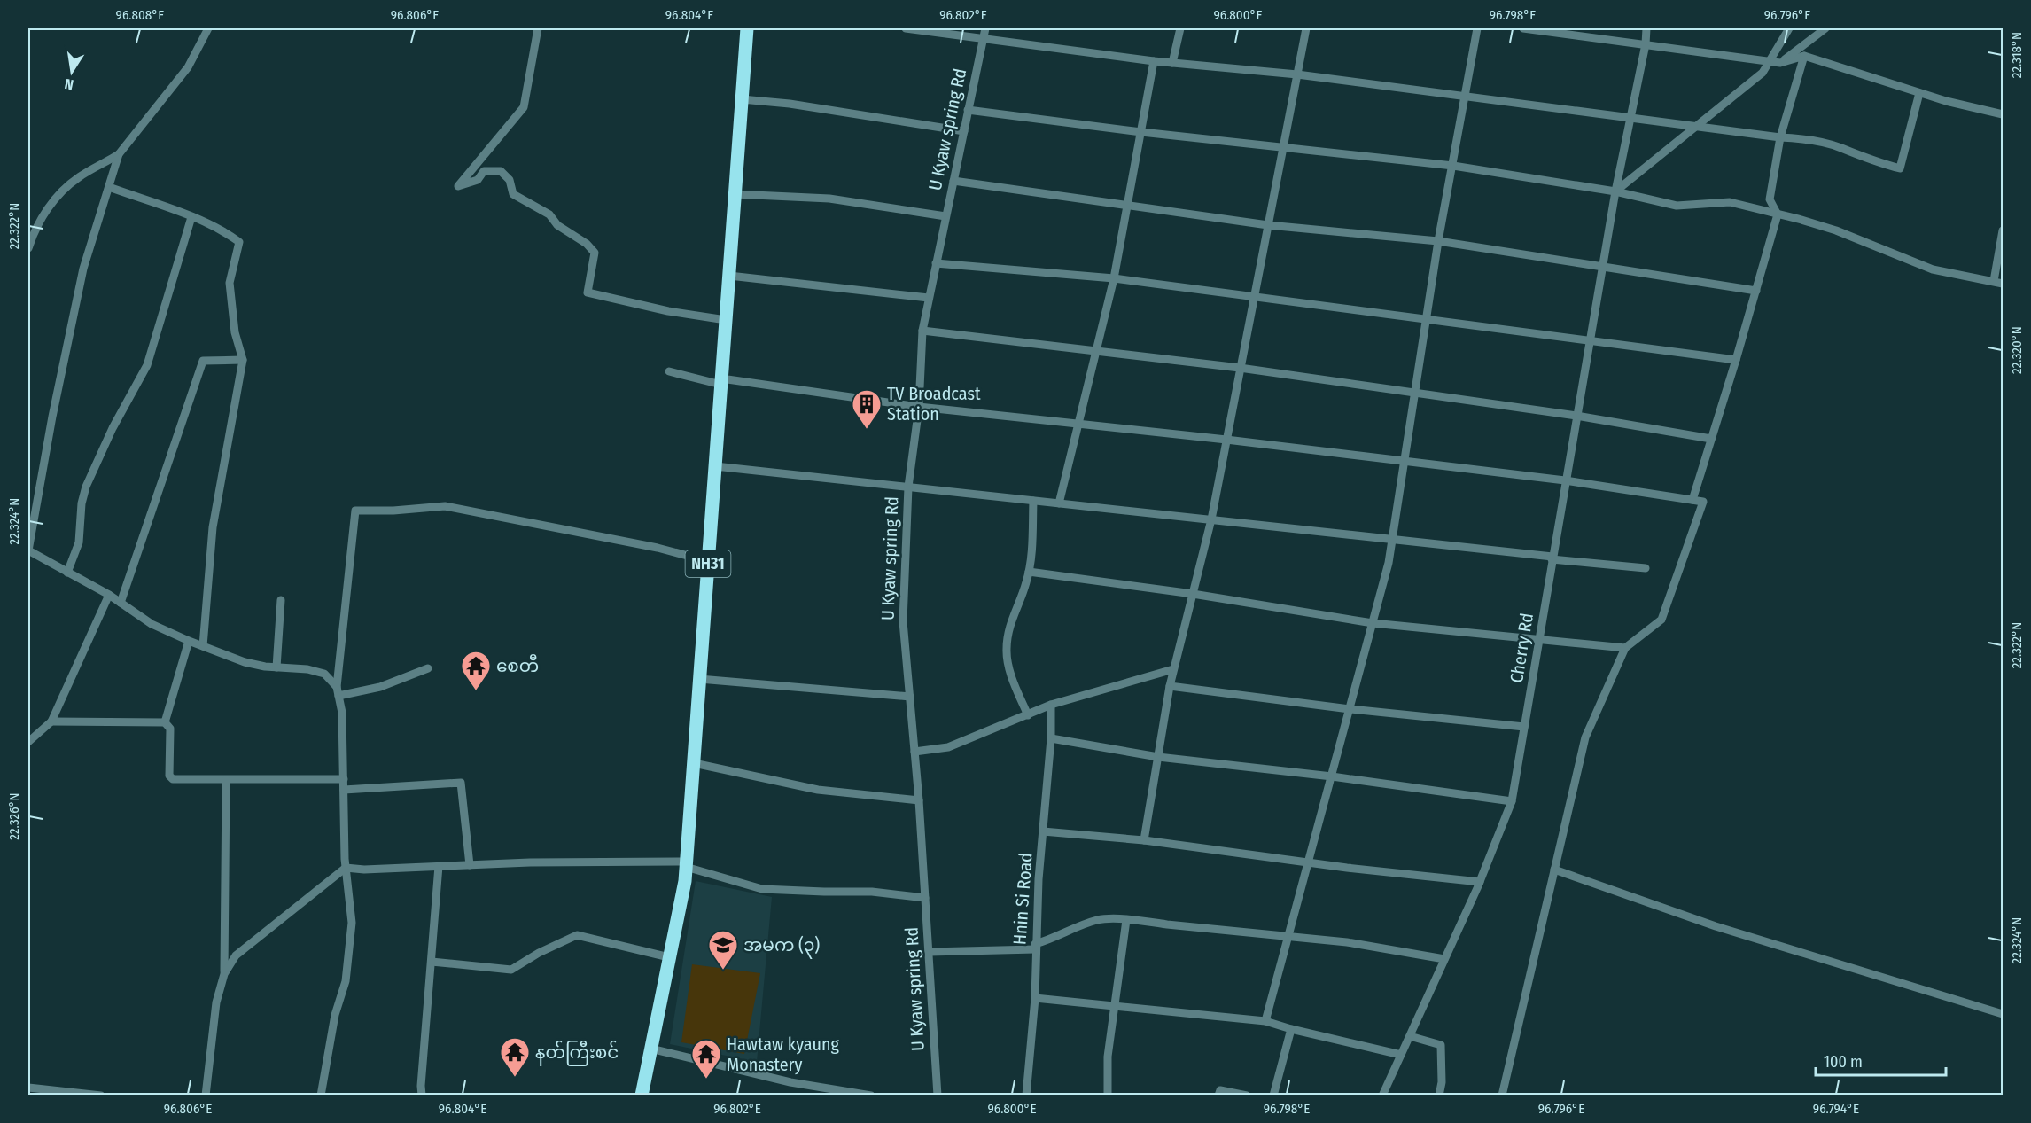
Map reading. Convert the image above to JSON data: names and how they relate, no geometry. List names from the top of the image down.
{
  "streets": {
    "highway": ["NH31"],
    "street": ["U Kyaw spring Rd", "Cherry Rd", "Hnin Si Road"]
  },
  "places": {
    "building": ["TV Broadcast Station"],
    "temple": ["စေတီ", "နတ်ကြီးစင်", "Hawtaw kyaung Monastery"],
    "school or university": ["အမက (၃)"]
  },
  "scale_bar": "100 m",
  "north": "bottom",
  "coordinates": [
    "96.808°E",
    "96.806°E",
    "96.804°E",
    "96.802°E",
    "96.800°E",
    "96.798°E",
    "96.796°E",
    "22.318°N",
    "22.322°N",
    "22.320°N",
    "22.324°N",
    "22.326°N",
    "96.794°E"
  ]
}
